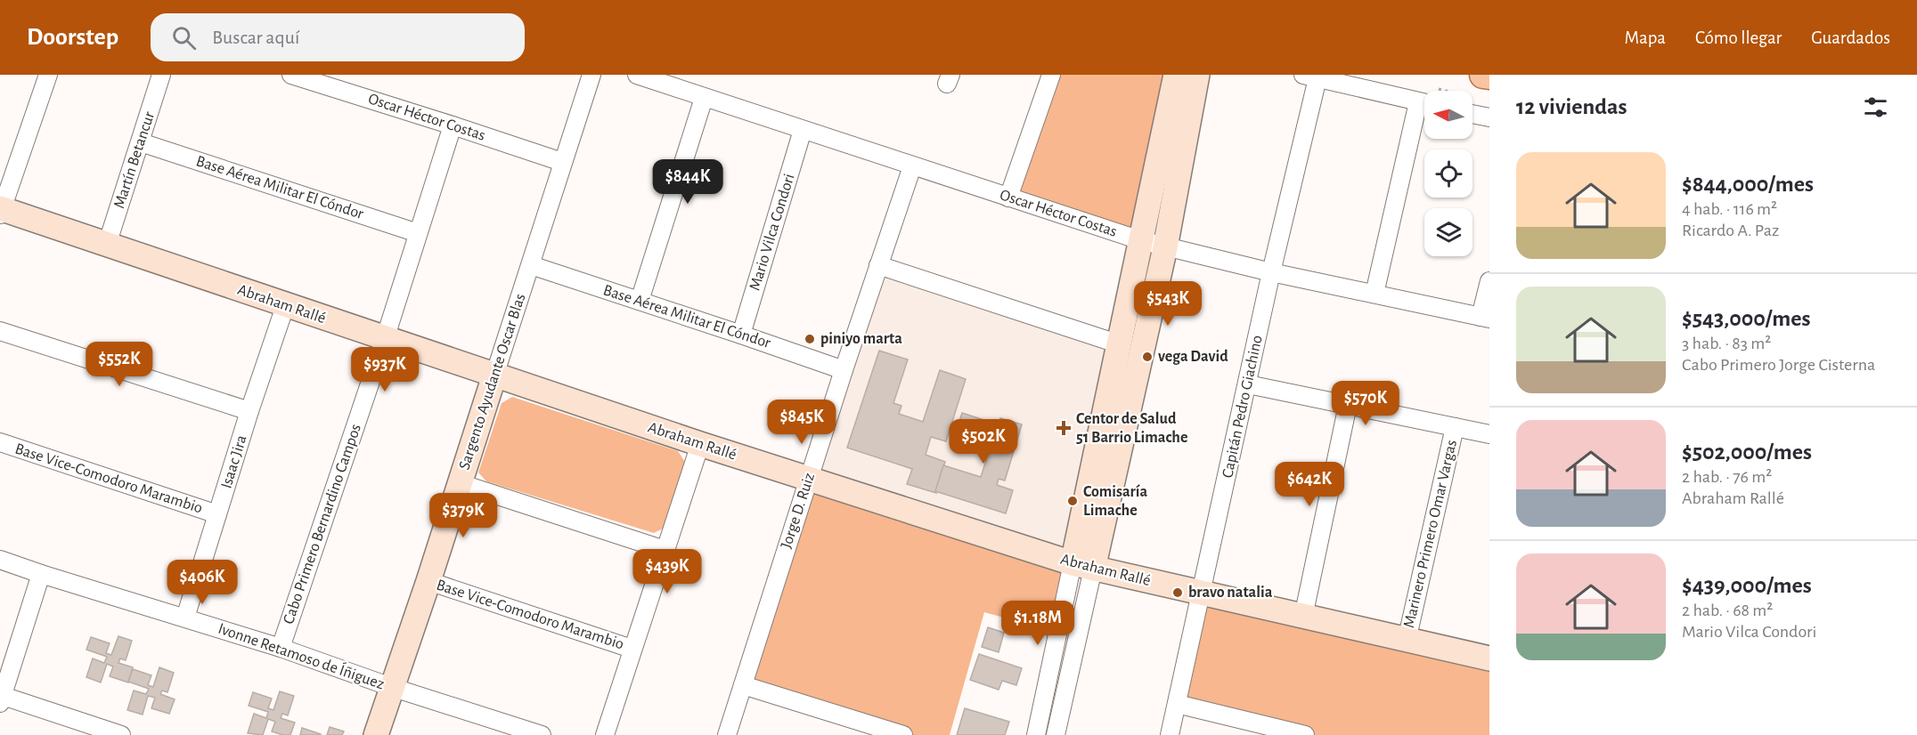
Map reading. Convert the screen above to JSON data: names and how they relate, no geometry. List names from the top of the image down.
{
  "streets": {
    "street": [
      "Oscar Héctor Costas",
      "Martín Betancur",
      "Base Aérea Militar El Cóndor",
      "Mario Vilca Condori",
      "Abraham Rallé",
      "Sargento Ayudante Oscar Blas",
      "Capitán Pedro Giachino",
      "Isaac Jira",
      "Base Vice-Comodoro Marambio",
      "Jorge D. Ruiz",
      "Cabo Primero Bernardino Campos",
      "Marinero Primero Omar Vargas",
      "Ivonne Retamoso de Íñiguez"
    ]
  },
  "crossings": [
    ["Oscar Héctor Costas", "Mario Vilca Condori"],
    ["Oscar Héctor Costas", "Sargento Ayudante Oscar Blas"],
    ["Oscar Héctor Costas", "Capitán Pedro Giachino"],
    ["Oscar Héctor Costas", "Jorge D. Ruiz"],
    ["Oscar Héctor Costas", "Cabo Primero Bernardino Campos"],
    ["Martín Betancur", "Base Aérea Militar El Cóndor"],
    ["Martín Betancur", "Abraham Rallé"],
    ["Base Aérea Militar El Cóndor", "Mario Vilca Condori"],
    ["Base Aérea Militar El Cóndor", "Sargento Ayudante Oscar Blas"],
    ["Base Aérea Militar El Cóndor", "Jorge D. Ruiz"],
    ["Base Aérea Militar El Cóndor", "Cabo Primero Bernardino Campos"],
    ["Abraham Rallé", "Sargento Ayudante Oscar Blas"],
    ["Abraham Rallé", "Capitán Pedro Giachino"],
    ["Abraham Rallé", "Isaac Jira"],
    ["Abraham Rallé", "Jorge D. Ruiz"],
    ["Abraham Rallé", "Cabo Primero Bernardino Campos"],
    ["Abraham Rallé", "Marinero Primero Omar Vargas"],
    ["Sargento Ayudante Oscar Blas", "Base Vice-Comodoro Marambio"],
    ["Sargento Ayudante Oscar Blas", "Ivonne Retamoso de Íñiguez"],
    ["Isaac Jira", "Base Vice-Comodoro Marambio"],
    ["Isaac Jira", "Ivonne Retamoso de Íñiguez"],
    ["Cabo Primero Bernardino Campos", "Ivonne Retamoso de Íñiguez"]
  ],
  "places": {
    "other": [
      "piniyo marta",
      "vega David",
      "Comisaría Limache",
      "bravo natalia"
    ],
    "health": ["Centor de Salud 51 Barrio Limache"]
  },
  "north": "left",
  "page": {
    "header": "Doorstep",
    "search": "Buscar aquí",
    "nav": ["Mapa", "Cómo llegar", "Guardados"],
    "heading": "12 viviendas",
    "list": [
      {
        "name": "$844,000/mes",
        "note": "4 hab. · 116 m² · Ricardo A. Paz"
      },
      {
        "name": "$543,000/mes",
        "note": "3 hab. · 83 m² · Cabo Primero Jorge Cisterna"
      },
      {
        "name": "$502,000/mes",
        "note": "2 hab. · 76 m² · Abraham Rallé"
      },
      {
        "name": "$439,000/mes",
        "note": "2 hab. · 68 m² · Mario Vilca Condori"
      }
    ],
    "price": [
      "$844K",
      "$543K",
      "$552K",
      "$937K",
      "$570K",
      "$845K",
      "$502K",
      "$642K",
      "$379K",
      "$439K",
      "$406K",
      "$1.18M"
    ]
  }
}
